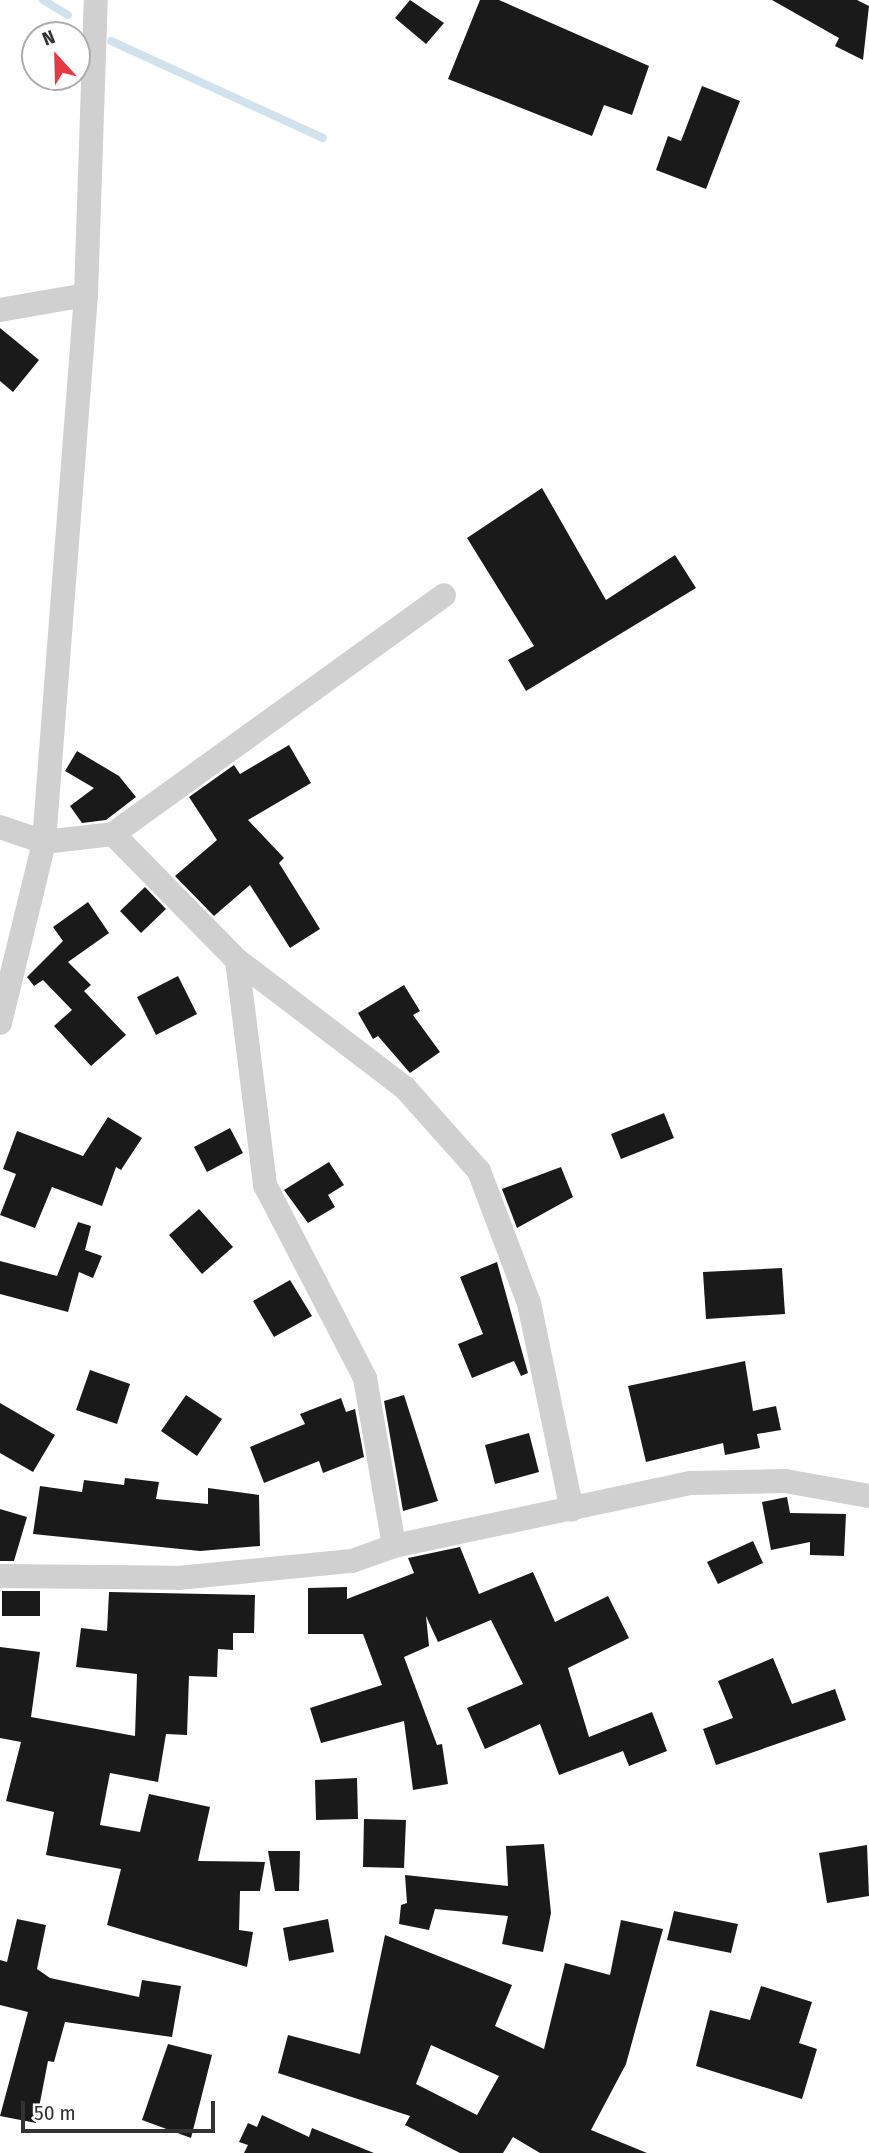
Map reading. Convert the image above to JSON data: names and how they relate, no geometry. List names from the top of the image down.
{
  "scale_bar": "50 m",
  "north": "top"
}
